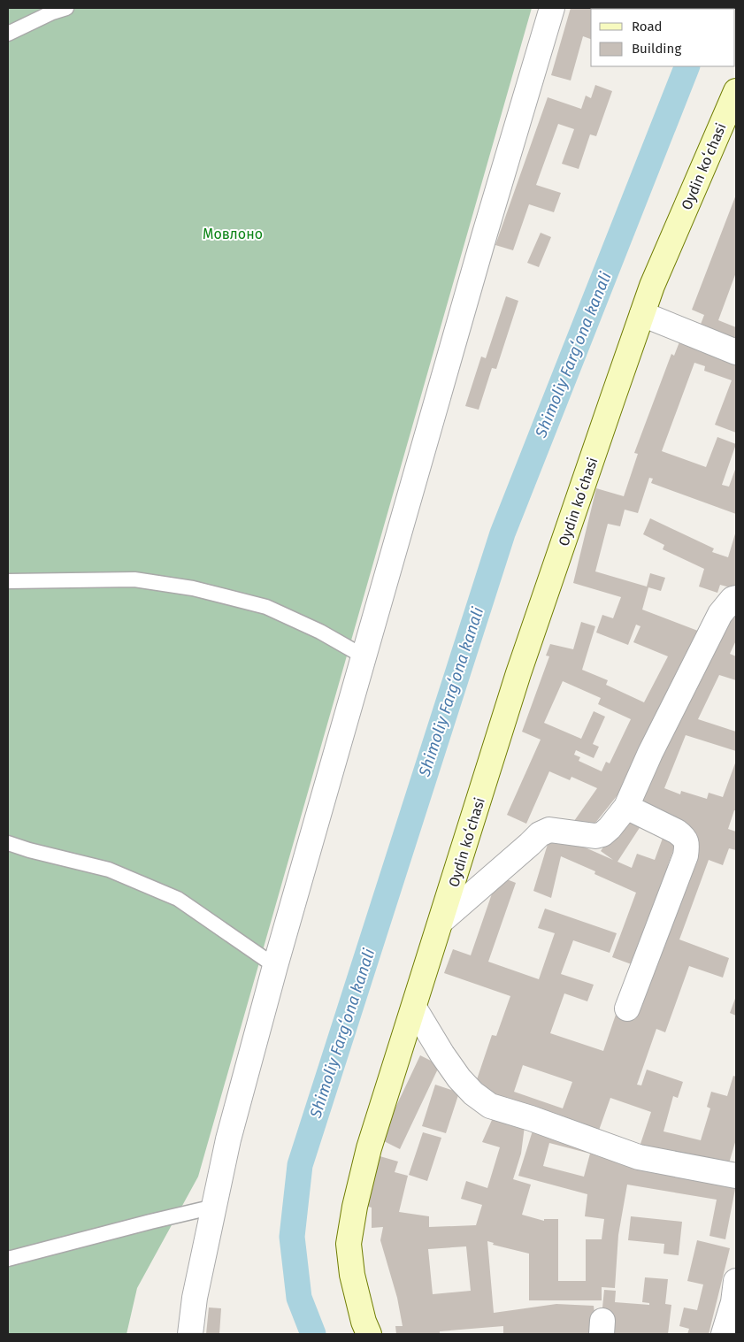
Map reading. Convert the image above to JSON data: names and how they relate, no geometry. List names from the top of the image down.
{
  "streets": {
    "street": ["Oydin koʻchasi"]
  },
  "water": ["Shimoliy Fargʻona kanali"],
  "parks": ["Мовлоно"],
  "legend": ["Road", "Building"]
}
